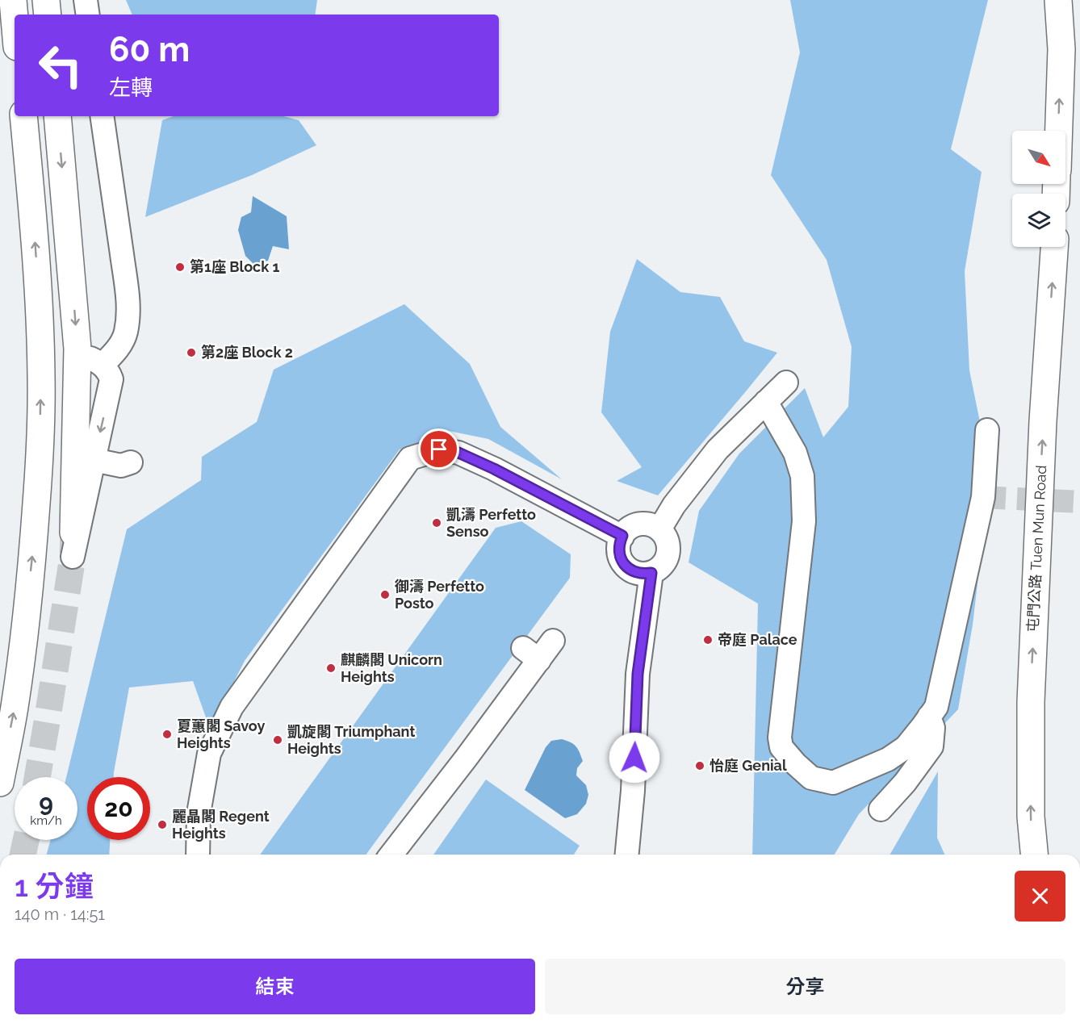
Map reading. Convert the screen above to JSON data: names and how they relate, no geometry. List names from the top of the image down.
{
  "streets": {
    "main road": ["屯門公路 Tuen Mun Road"]
  },
  "one_way": ["屯門公路 Tuen Mun Road"],
  "places": [
    "第1座 Block 1",
    "第2座 Block 2",
    "凱濤 Perfetto Senso",
    "御濤 Perfetto Posto",
    "帝庭 Palace",
    "麒麟閣 Unicorn Heights",
    "夏蕙閣 Savoy Heights",
    "凱旋閣 Triumphant Heights",
    "怡庭 Genial",
    "麗晶閣 Regent Heights"
  ],
  "north": "bottom right",
  "page": {
    "turn": ["60 m", "左轉"],
    "speed": "9 km/h",
    "limit": "20",
    "heading": ["1 分鐘", "140 m · 14:51"],
    "buttons": ["結束", "分享"]
  }
}
